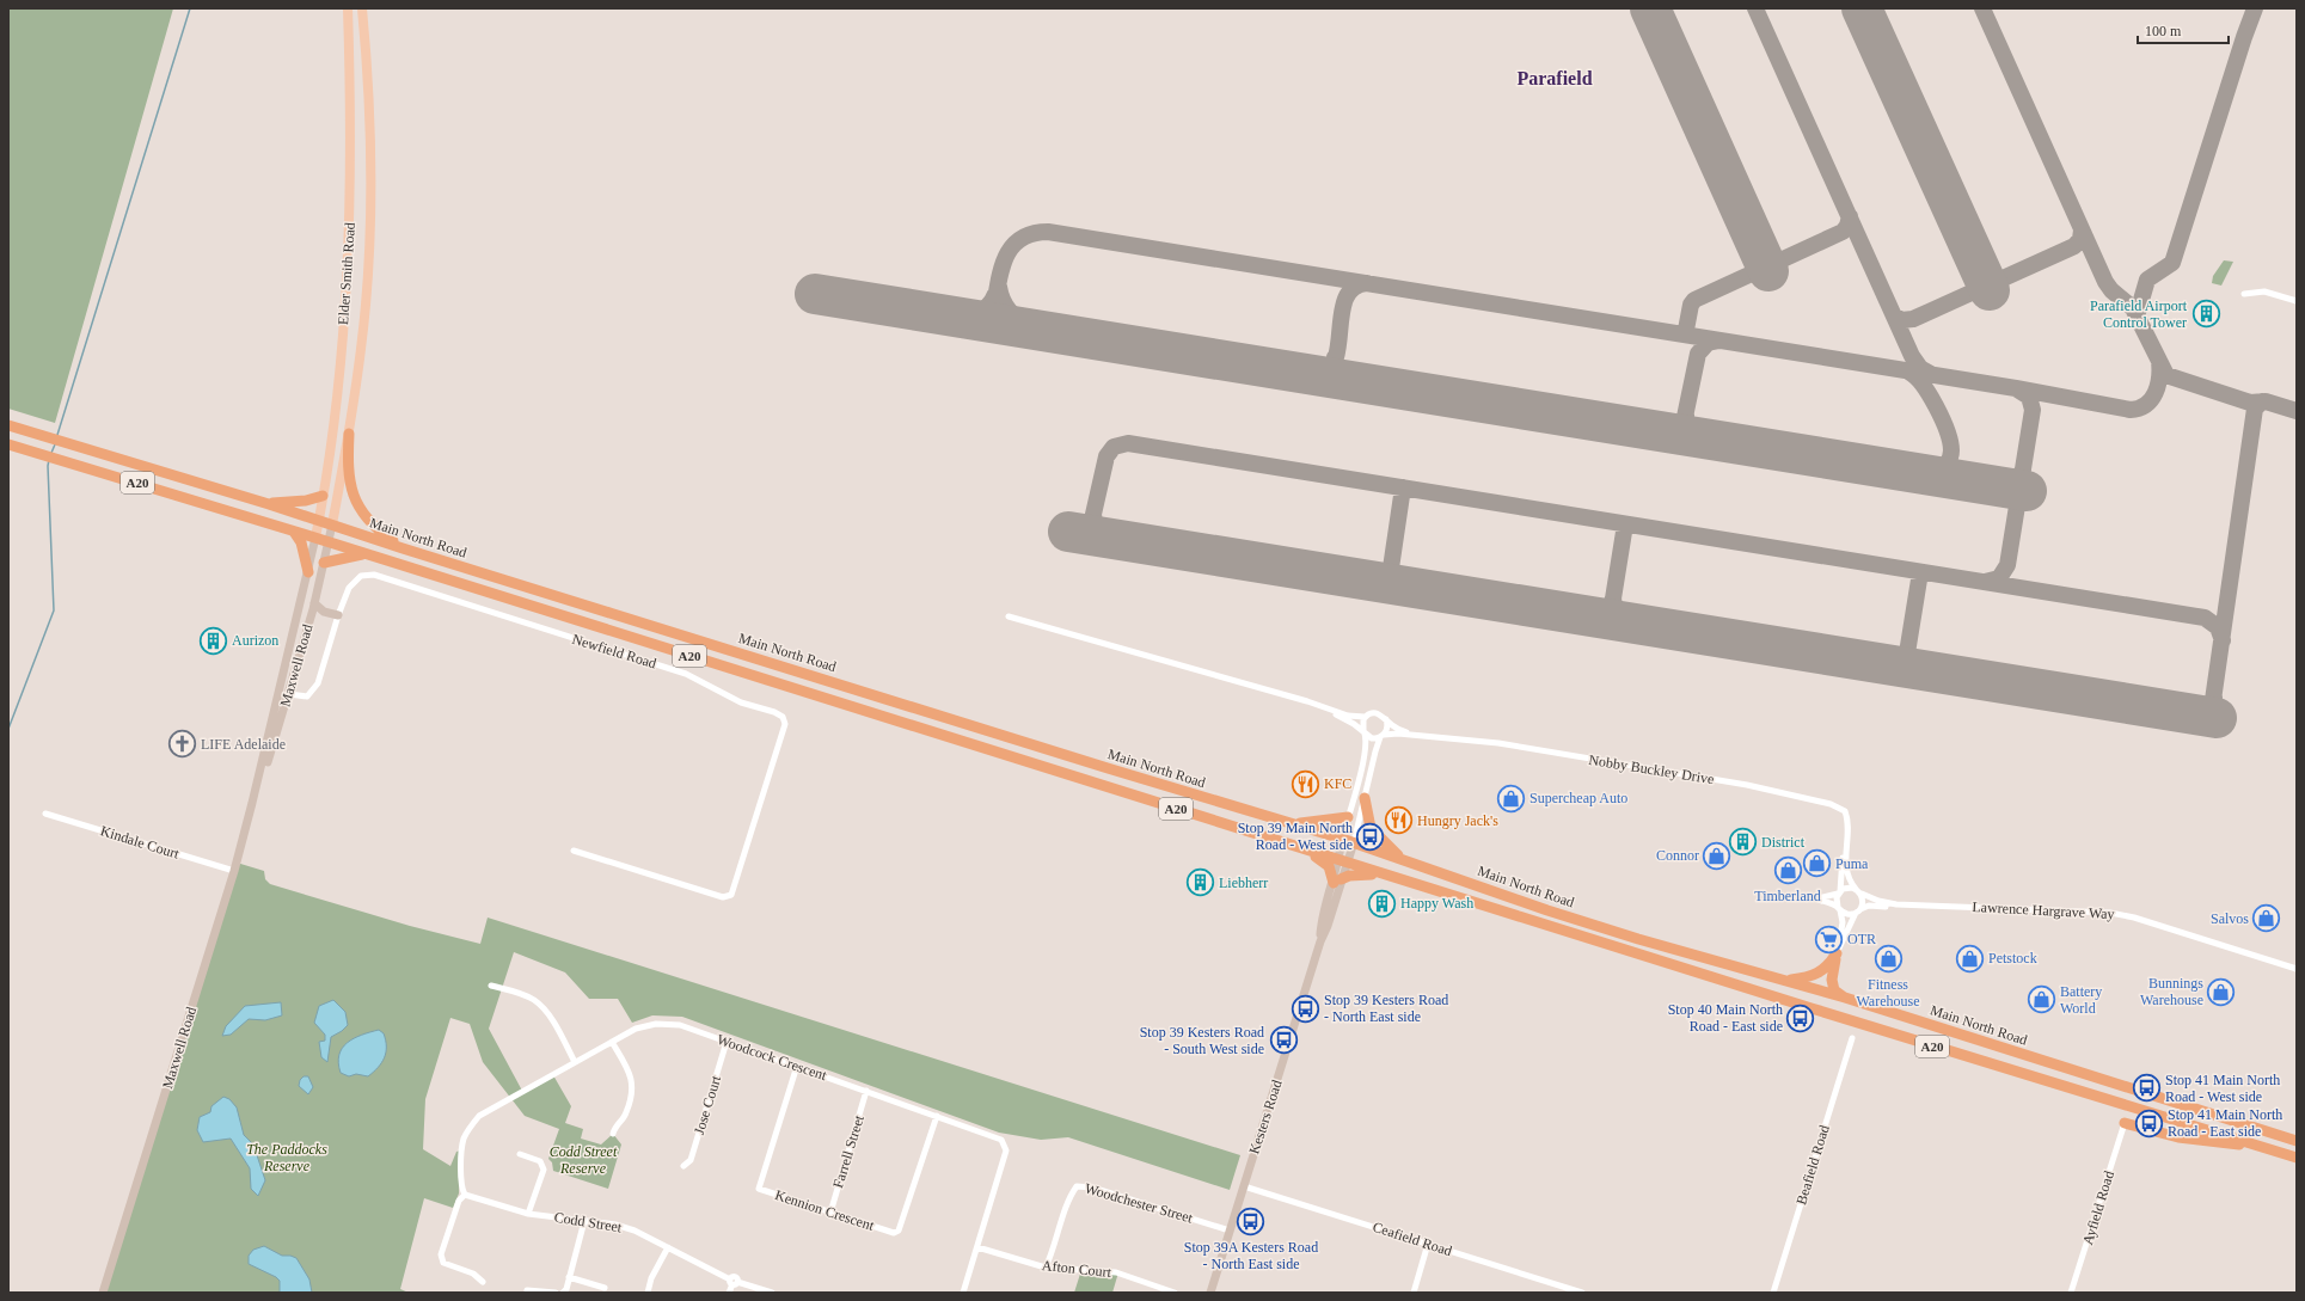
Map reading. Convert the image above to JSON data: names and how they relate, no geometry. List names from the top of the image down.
{
  "streets": {
    "highway": ["A20", "Main North Road"],
    "main road": ["Elder Smith Road"],
    "street": [
      "Newfield Road",
      "Maxwell Road",
      "Nobby Buckley Drive",
      "Kindale Court",
      "Lawrence Hargrave Way",
      "Woodcock Crescent",
      "Jose Court",
      "Kesters Road",
      "Farrell Street",
      "Beafield Road",
      "Woodchester Street",
      "Ayfield Road",
      "Kennion Crescent",
      "Codd Street",
      "Ceafield Road",
      "Afton Court"
    ]
  },
  "crossings": [
    ["Elder Smith Road", "Main North Road"],
    ["Elder Smith Road", "Maxwell Road"],
    ["Main North Road", "Maxwell Road"],
    ["Main North Road", "Kesters Road"],
    ["Newfield Road", "Maxwell Road"],
    ["Maxwell Road", "Kindale Court"],
    ["Nobby Buckley Drive", "Lawrence Hargrave Way"],
    ["Nobby Buckley Drive", "Kesters Road"],
    ["Woodcock Crescent", "Jose Court"],
    ["Woodcock Crescent", "Farrell Street"],
    ["Woodcock Crescent", "Kennion Crescent"],
    ["Woodcock Crescent", "Codd Street"],
    ["Woodcock Crescent", "Afton Court"],
    ["Kesters Road", "Woodchester Street"],
    ["Kesters Road", "Ceafield Road"],
    ["Farrell Street", "Kennion Crescent"],
    ["Woodchester Street", "Afton Court"]
  ],
  "districts": ["Parafield"],
  "parks": ["The Paddocks Reserve", "Codd Street Reserve"],
  "places": {
    "building": [
      "Parafield Airport Control Tower",
      "Aurizon",
      "District",
      "Liebherr",
      "Happy Wash"
    ],
    "church": ["LIFE Adelaide"],
    "restaurant": ["KFC", "Hungry Jack's"],
    "shop": [
      "Supercheap Auto",
      "Connor",
      "Puma",
      "Timberland",
      "Salvos",
      "Petstock",
      "Fitness Warehouse",
      "Bunnings Warehouse",
      "Battery World"
    ],
    "bus stop": [
      "Stop 39 Main North Road - West side",
      "Stop 39 Kesters Road - North East side",
      "Stop 40 Main North Road - East side",
      "Stop 39 Kesters Road - South West side",
      "Stop 41 Main North Road - West side",
      "Stop 41 Main North Road - East side",
      "Stop 39A Kesters Road - North East side"
    ],
    "supermarket": ["OTR"]
  },
  "scale_bar": "100 m"
}
